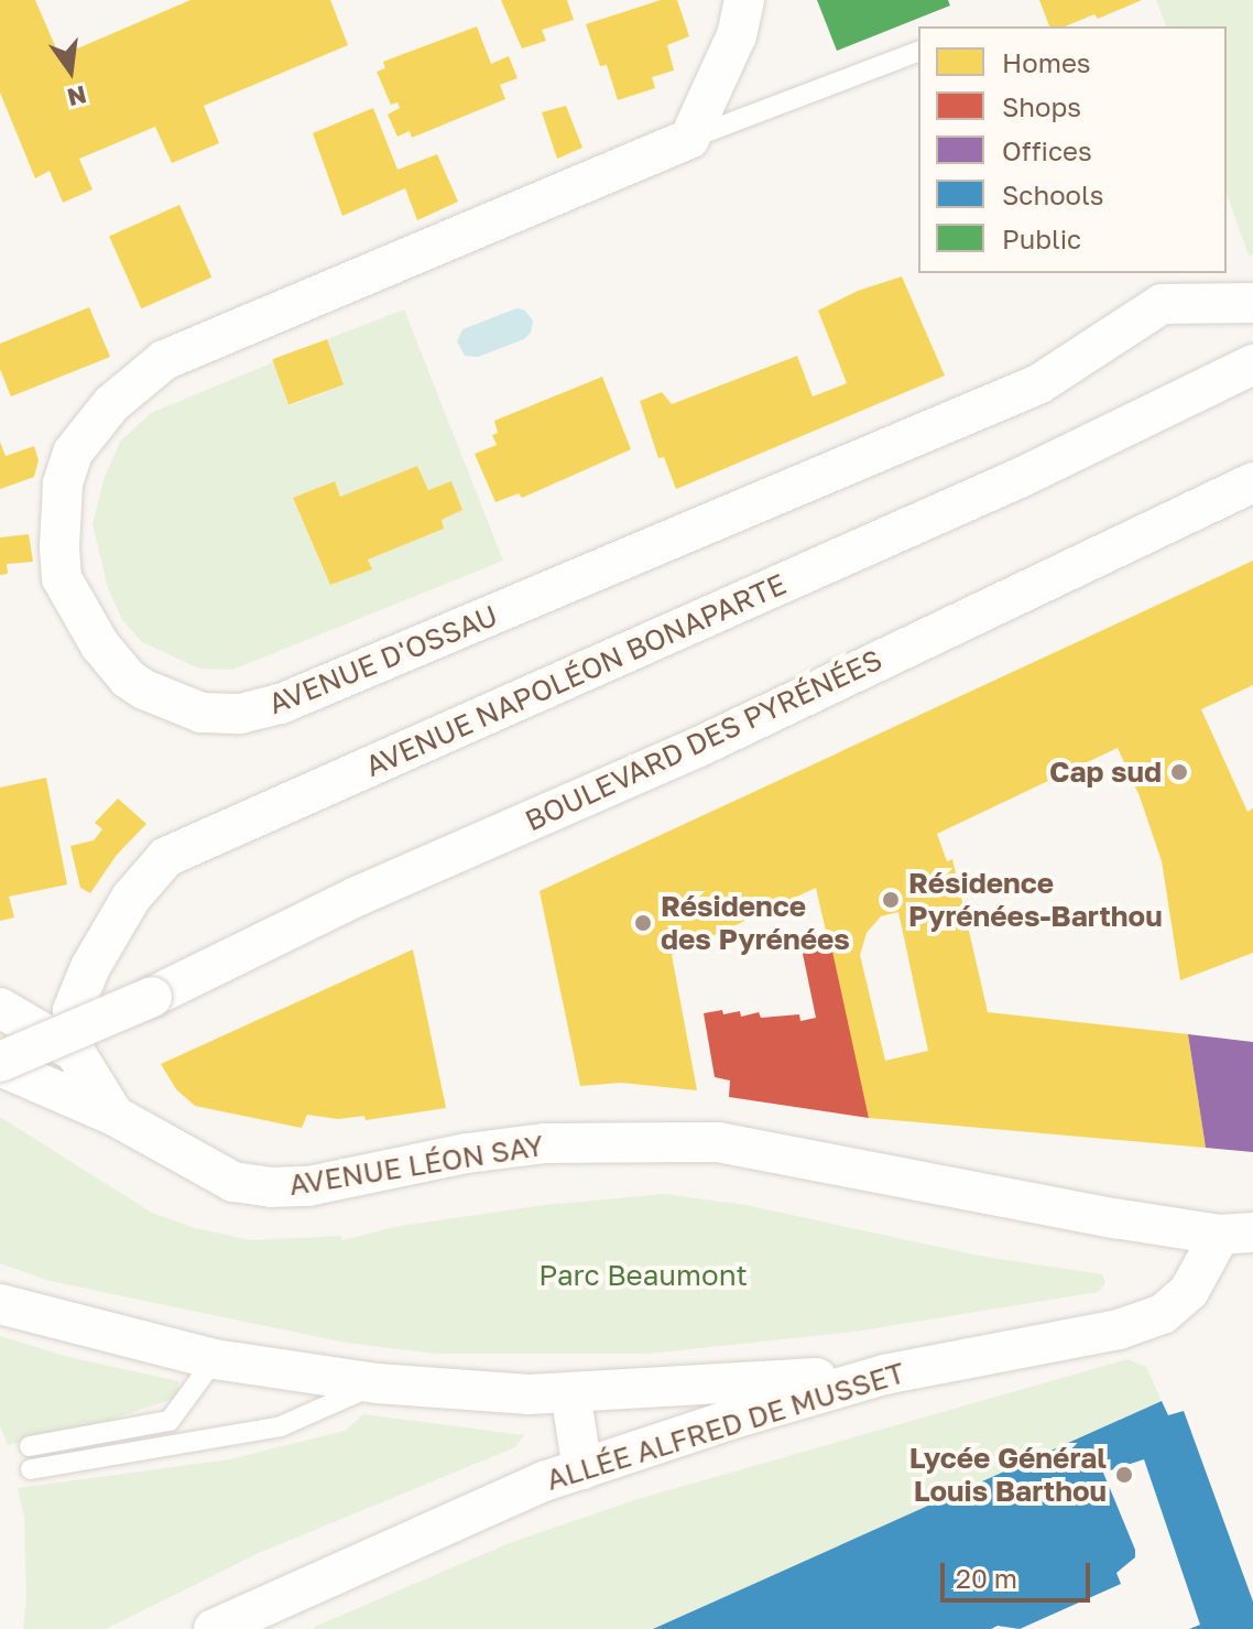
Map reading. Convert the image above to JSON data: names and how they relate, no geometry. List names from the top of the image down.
{
  "streets": {
    "street": [
      "AVENUE D'OSSAU",
      "AVENUE NAPOLÉON BONAPARTE",
      "BOULEVARD DES PYRÉNÉES",
      "AVENUE LÉON SAY",
      "ALLÉE ALFRED DE MUSSET"
    ]
  },
  "crossings": [
    ["BOULEVARD DES PYRÉNÉES", "AVENUE LÉON SAY"],
    ["AVENUE LÉON SAY", "ALLÉE ALFRED DE MUSSET"]
  ],
  "parks": ["Parc Beaumont"],
  "places": [
    "Cap sud",
    "Résidence Pyrénées-Barthou",
    "Résidence des Pyrénées",
    "Lycée Général Louis Barthou"
  ],
  "legend": [
    "Homes",
    "Shops",
    "Offices",
    "Schools",
    "Public"
  ],
  "scale_bar": "20 m",
  "north": "bottom"
}
